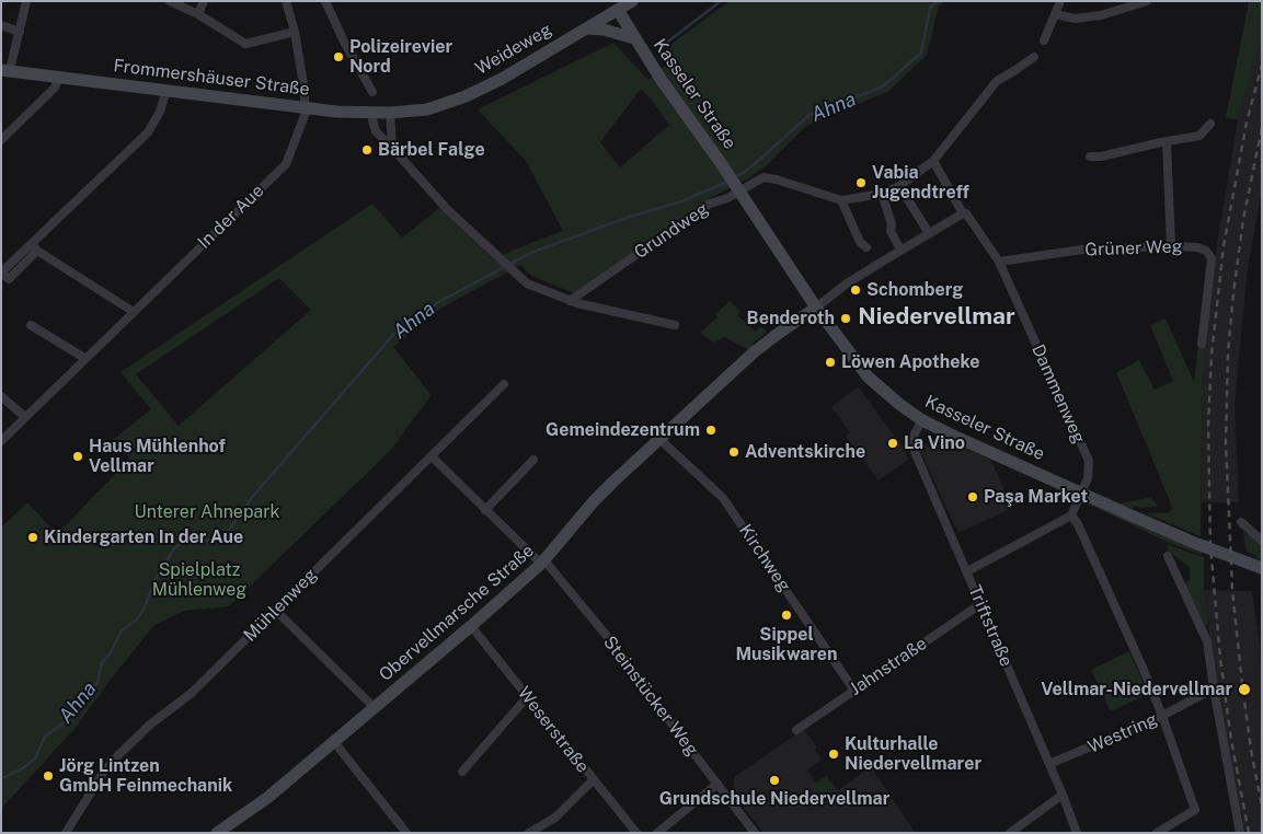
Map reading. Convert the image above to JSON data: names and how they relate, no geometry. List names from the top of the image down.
{
  "streets": {
    "main road": [
      "Weideweg",
      "Frommershäuser Straße",
      "Kasseler Straße",
      "Obervellmarsche Straße"
    ],
    "street": [
      "In der Aue",
      "Grundweg",
      "Grüner Weg",
      "Dammenweg",
      "Kirchweg",
      "Mühlenweg",
      "Triftstraße",
      "Jahnstraße",
      "Steinstücker Weg",
      "Weserstraße",
      "Westring"
    ]
  },
  "crossings": [
    ["Weideweg", "Frommershäuser Straße"],
    ["Weideweg", "Kasseler Straße"],
    ["Frommershäuser Straße", "In der Aue"],
    ["Kasseler Straße", "Dammenweg"],
    ["Kasseler Straße", "Obervellmarsche Straße"],
    ["Kasseler Straße", "Triftstraße"],
    ["Grüner Weg", "Dammenweg"],
    ["Dammenweg", "Obervellmarsche Straße"],
    ["Kirchweg", "Obervellmarsche Straße"],
    ["Kirchweg", "Jahnstraße"],
    ["Mühlenweg", "Obervellmarsche Straße"],
    ["Mühlenweg", "Steinstücker Weg"],
    ["Obervellmarsche Straße", "Steinstücker Weg"],
    ["Obervellmarsche Straße", "Weserstraße"],
    ["Triftstraße", "Jahnstraße"],
    ["Triftstraße", "Westring"]
  ],
  "districts": ["Niedervellmar"],
  "water": ["Ahna"],
  "parks": ["Unterer Ahnepark", "Spielplatz Mühlenweg"],
  "places": [
    "Polizeirevier Nord",
    "Bärbel Falge",
    "Vabia Jugendtreff",
    "Schomberg",
    "Benderoth",
    "Löwen Apotheke",
    "Gemeindezentrum",
    "La Vino",
    "Adventskirche",
    "Haus Mühlenhof Vellmar",
    "Paşa Market",
    "Kindergarten In der Aue",
    "Sippel Musikwaren",
    "Vellmar-Niedervellmar",
    "Kulturhalle Niedervellmarer",
    "Jörg Lintzen GmbH Feinmechanik",
    "Grundschule Niedervellmar"
  ]
}
